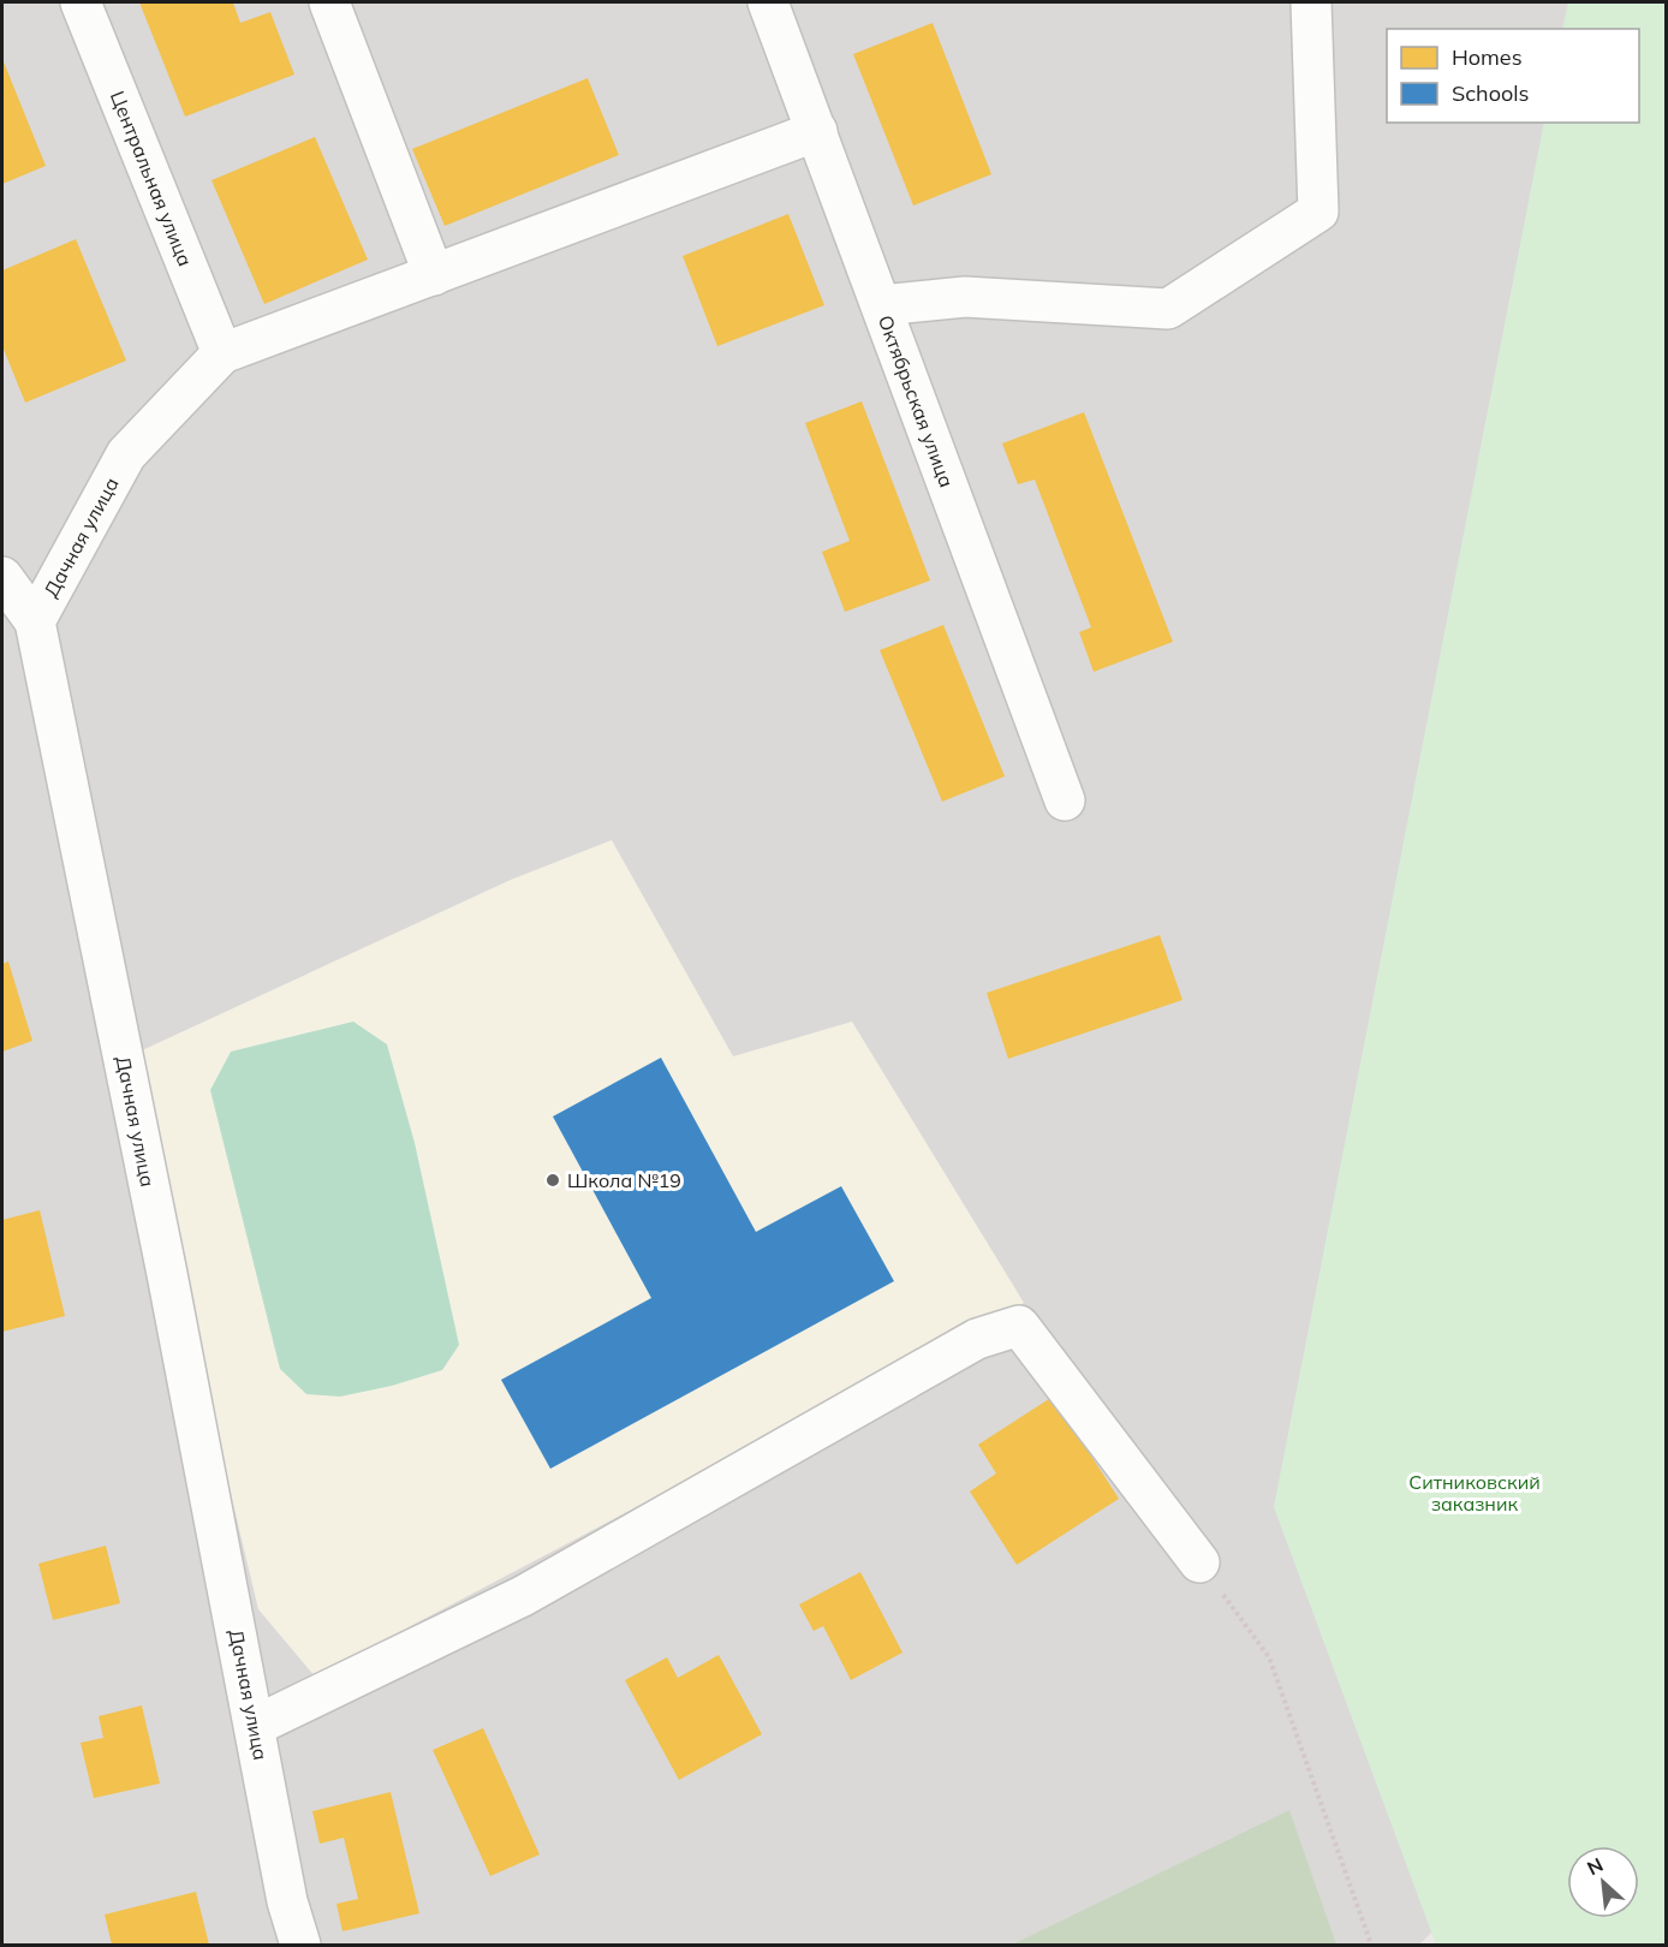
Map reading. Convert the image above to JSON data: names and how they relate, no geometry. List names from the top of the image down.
{
  "streets": {
    "street": ["Центральная улица", "Октябрьская улица", "Дачная улица"]
  },
  "crossings": [
    ["Центральная улица", "Дачная улица"]
  ],
  "parks": ["Ситниковский заказник"],
  "places": ["Школа №19"],
  "legend": ["Homes", "Schools"],
  "north": "top left"
}
